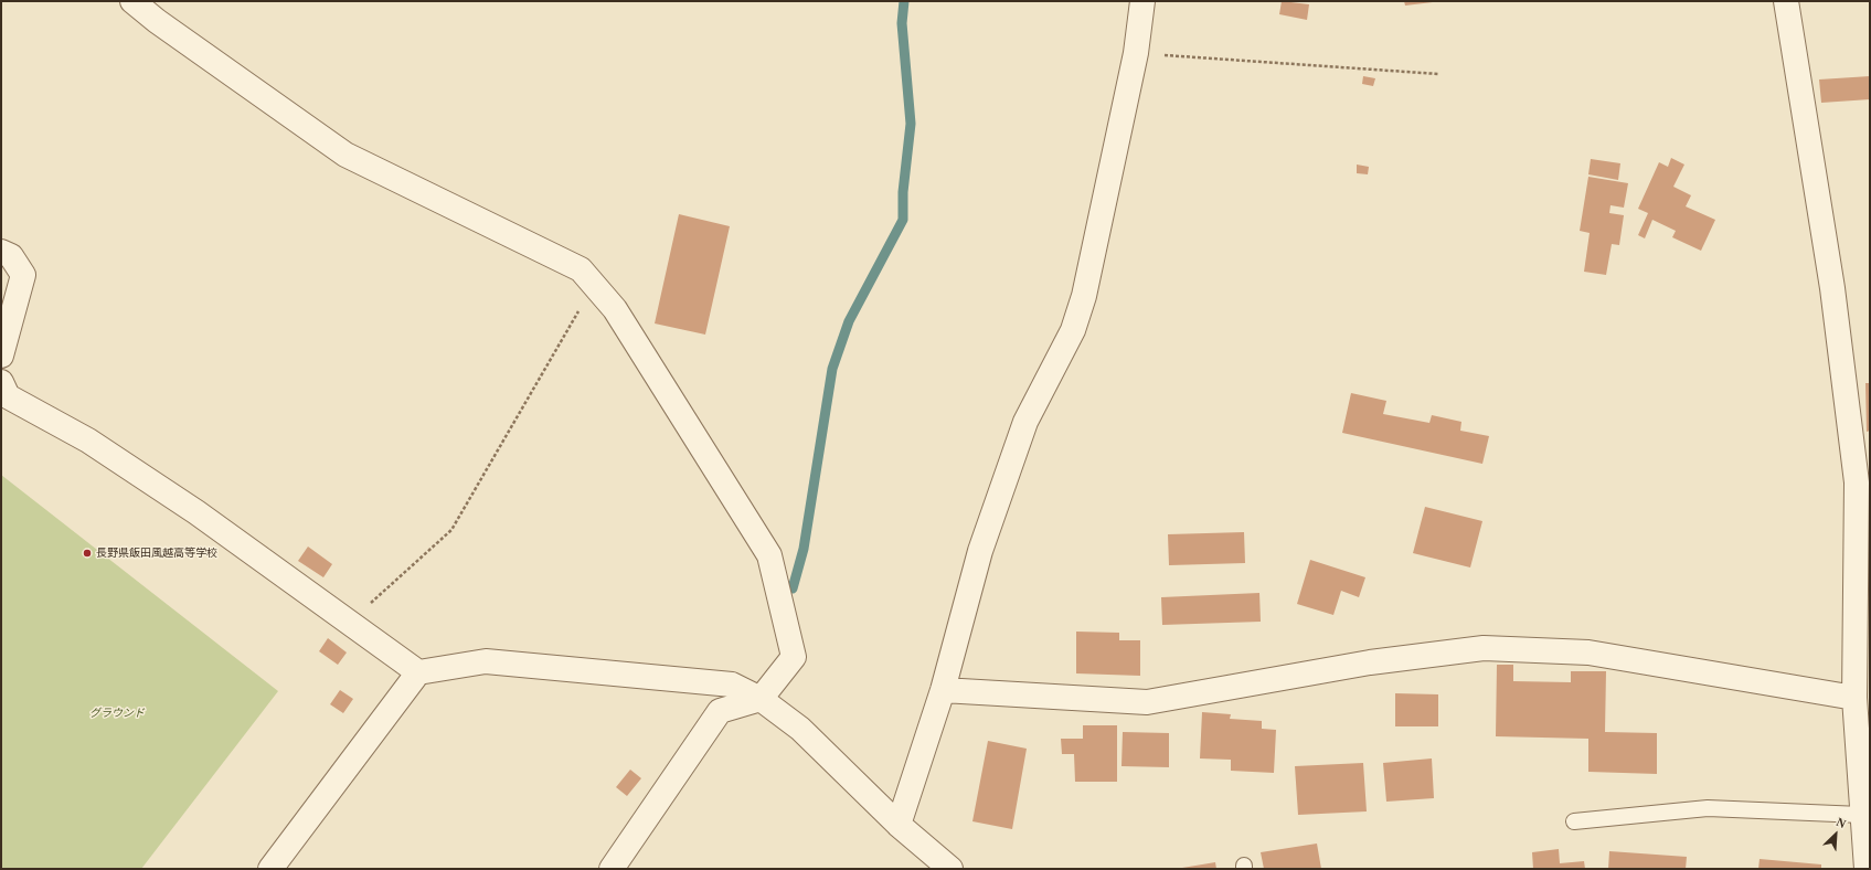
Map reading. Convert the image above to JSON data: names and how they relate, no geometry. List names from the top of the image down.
{
  "parks": ["グラウンド"],
  "places": ["長野県飯田風越高等学校"],
  "north": "top right"
}
